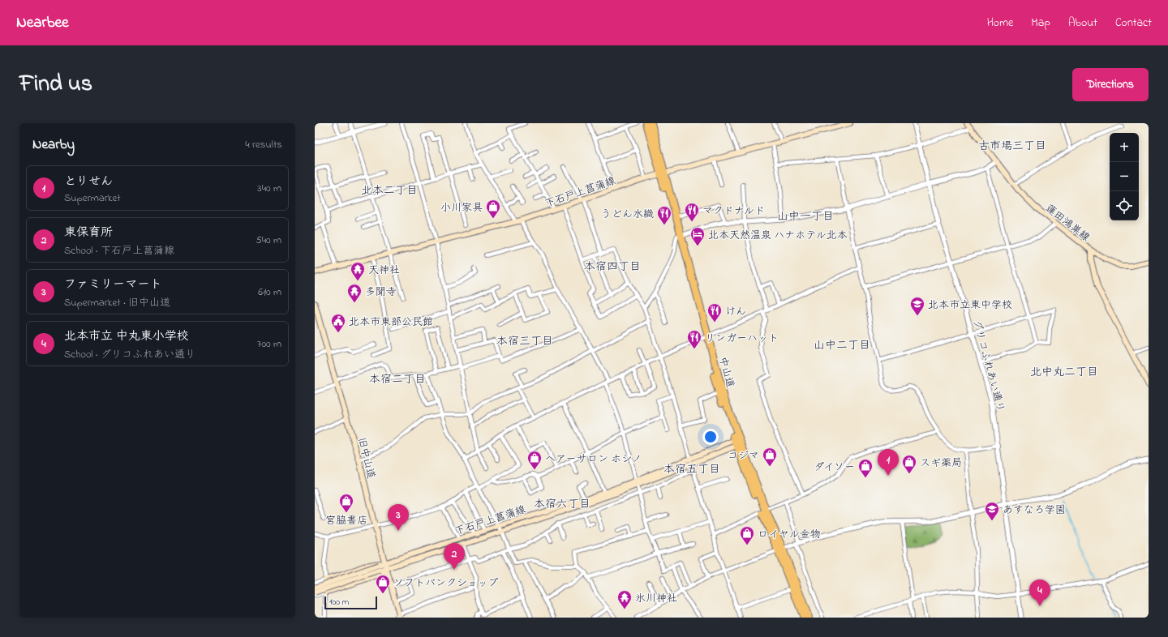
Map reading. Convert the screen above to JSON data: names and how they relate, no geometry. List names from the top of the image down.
{
  "streets": {
    "highway": ["中山道"],
    "main road": ["下石戸上菖蒲線", "蓮田鴻巣線", "旧中山道"],
    "street": ["グリコふれあい通り"]
  },
  "crossings": [
    ["下石戸上菖蒲線", "中山道"],
    ["下石戸上菖蒲線", "旧中山道"]
  ],
  "districts": [
    "古市場三丁目",
    "北本二丁目",
    "山中一丁目",
    "本宿四丁目",
    "本宿三丁目",
    "山中二丁目",
    "北中丸二丁目",
    "本宿二丁目",
    "本宿五丁目",
    "本宿六丁目"
  ],
  "places": {
    "shop": [
      "小川家具",
      "コジマ",
      "ヘアーサロン ホシノ",
      "スギ薬局",
      "ダイソー",
      "宮脇書店",
      "ロイヤル金物",
      "ソフトバンクショップ"
    ],
    "restaurant": [
      "マクドナルド",
      "うどん水織",
      "けん",
      "リンガーハット"
    ],
    "hotel": ["北本天然温泉 ハナホテル北本"],
    "temple": ["天神社", "多聞寺", "氷川神社"],
    "school or university": ["北本市立東中学校", "あすなろ学園"],
    "public building": ["北本市東部公民館"]
  },
  "scale_bar": "100 m",
  "page": {
    "header": "Nearbee",
    "nav": [
      "Home",
      "Map",
      "About",
      "Contact"
    ],
    "title": "Find us",
    "buttons": "Directions",
    "heading": ["Nearby", "4 results"],
    "map_buttons": ["+", "−"],
    "list": [
      {
        "mark": "1",
        "name": "とりせん",
        "note": "Supermarket",
        "value": "340 m"
      },
      {
        "mark": "2",
        "name": "東保育所",
        "note": "School · 下石戸上菖蒲線",
        "value": "540 m"
      },
      {
        "mark": "3",
        "name": "ファミリーマート",
        "note": "Supermarket · 旧中山道",
        "value": "610 m"
      },
      {
        "mark": "4",
        "name": "北本市立 中丸東小学校",
        "note": "School · グリコふれあい通り",
        "value": "700 m"
      }
    ],
    "pins": [
      "1",
      "3",
      "2",
      "4"
    ],
    "scale": "100 m"
  }
}
